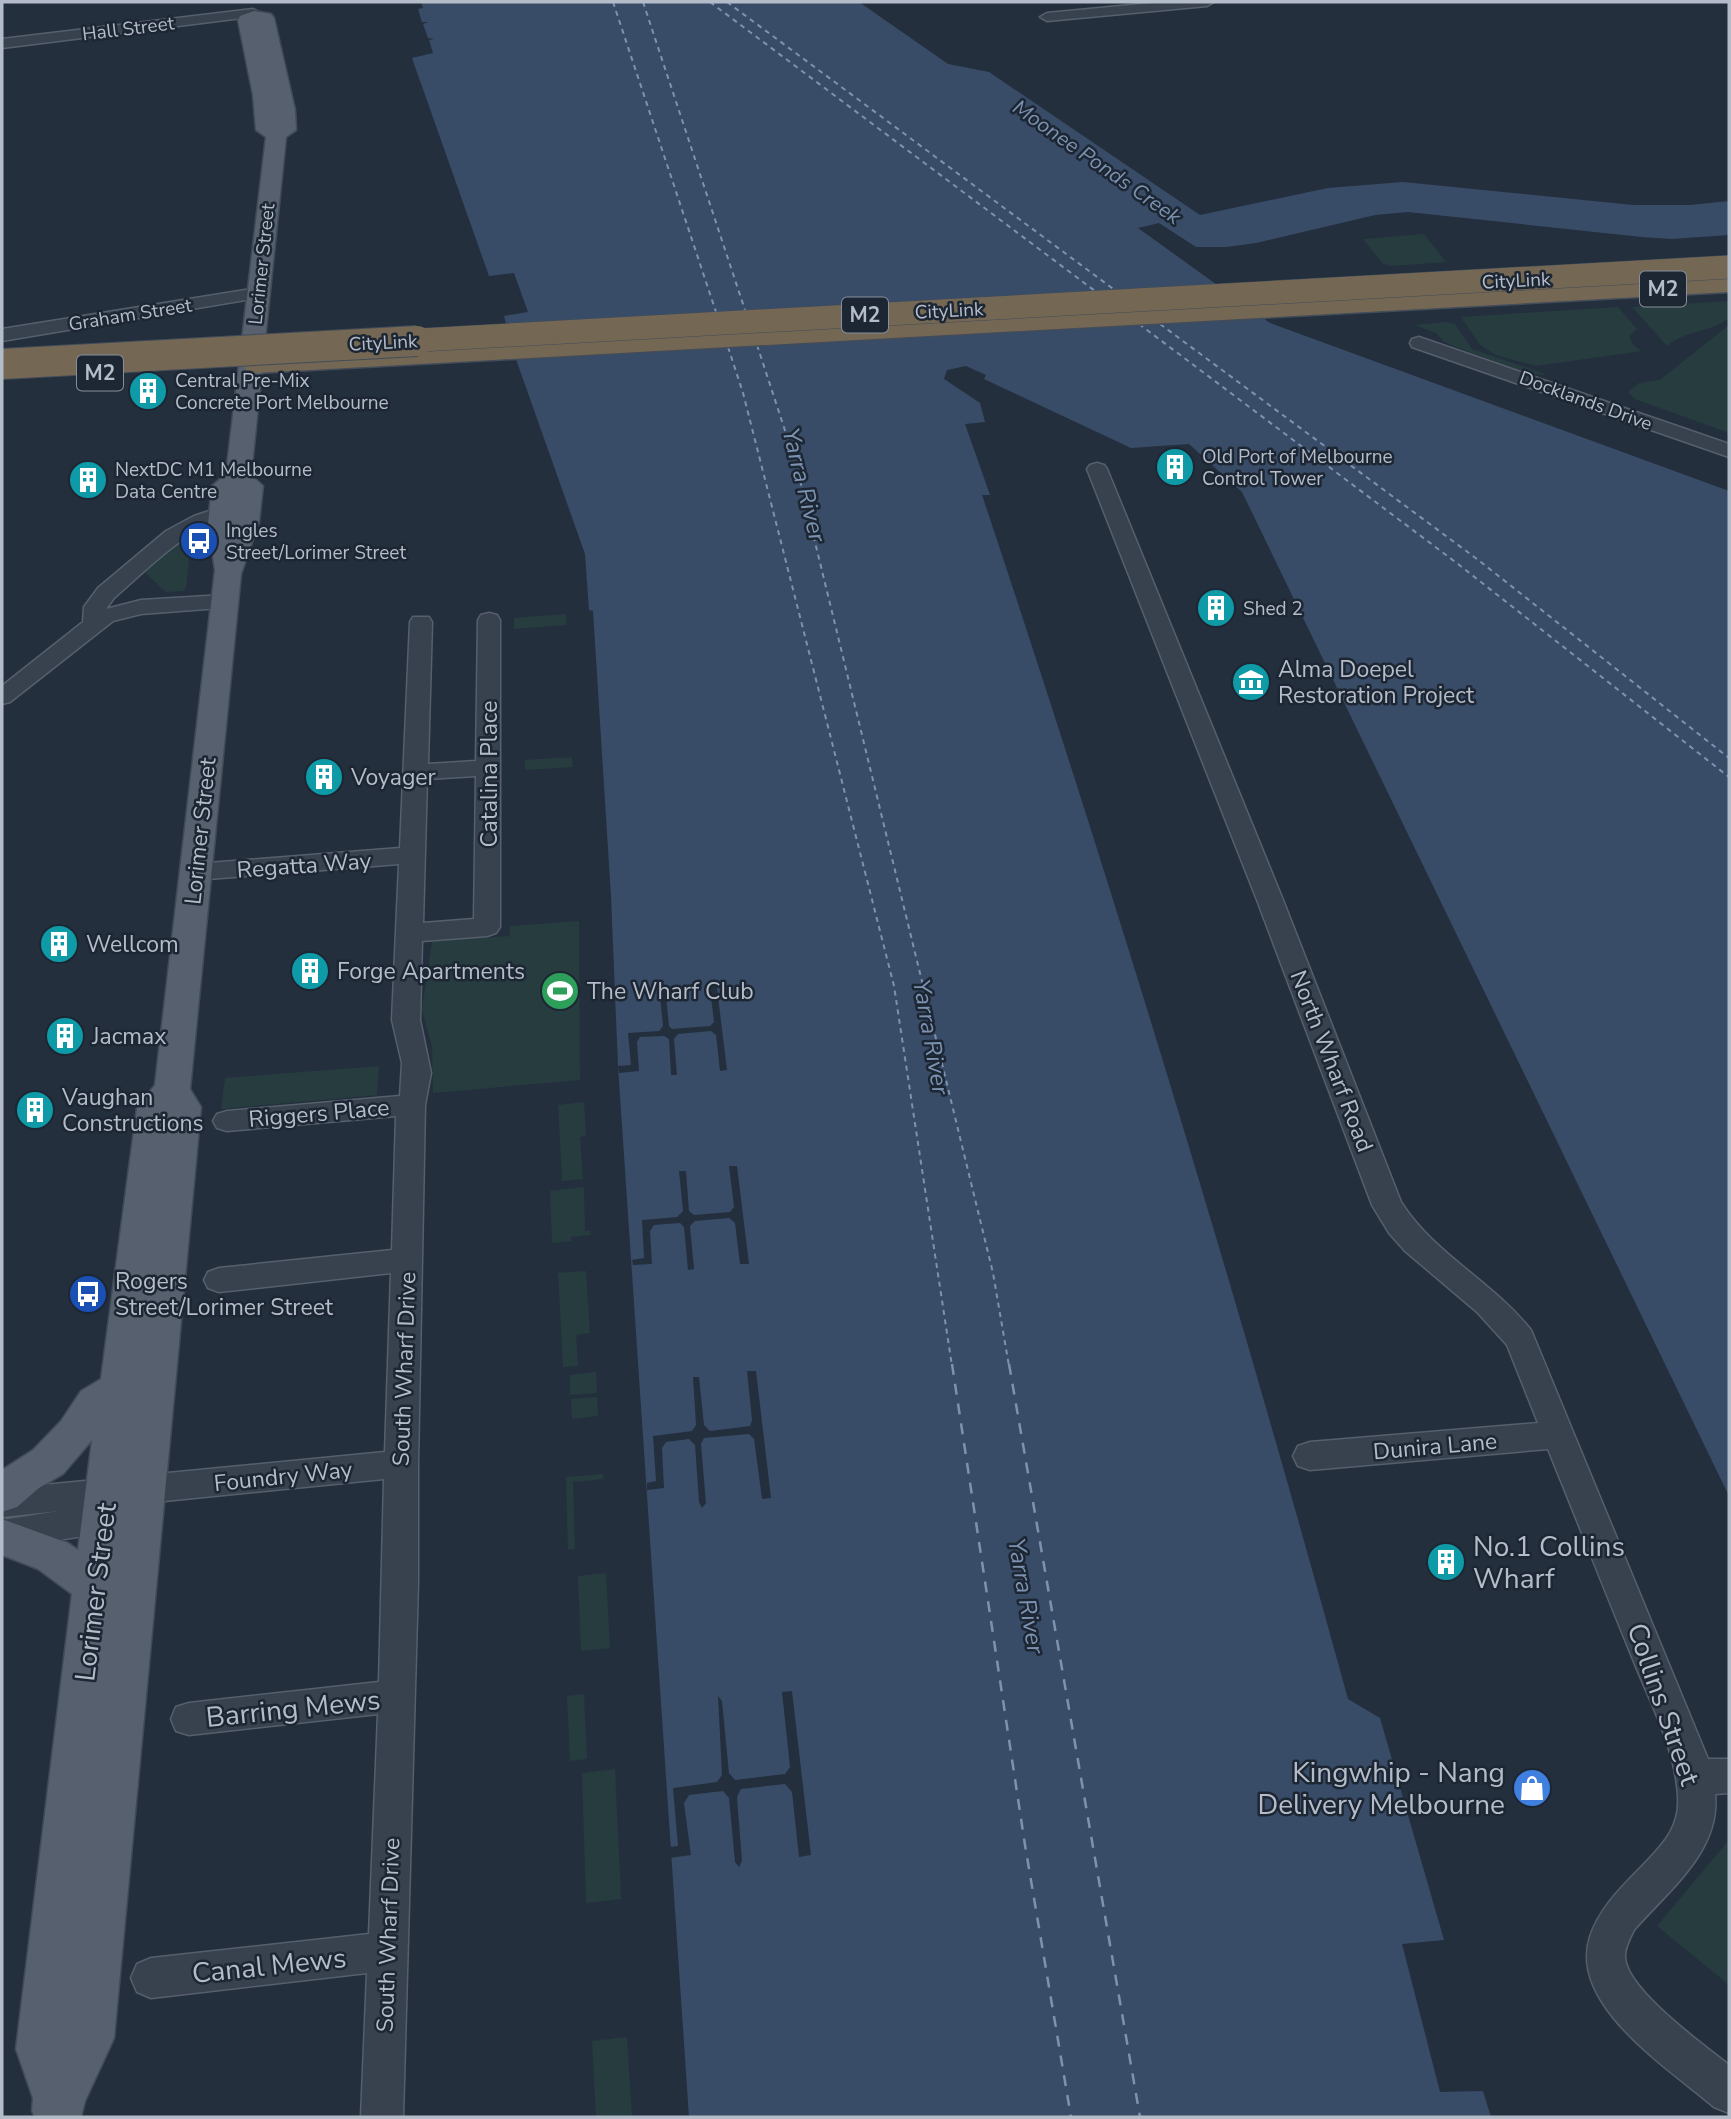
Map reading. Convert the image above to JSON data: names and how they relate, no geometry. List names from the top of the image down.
{
  "streets": {
    "highway": ["CityLink", "M2"],
    "main road": ["Lorimer Street"],
    "street": [
      "Hall Street",
      "Graham Street",
      "Docklands Drive",
      "Catalina Place",
      "Regatta Way",
      "North Wharf Road",
      "Riggers Place",
      "South Wharf Drive",
      "Dunira Lane",
      "Foundry Way",
      "Collins Street",
      "Barring Mews",
      "Canal Mews"
    ]
  },
  "crossings": [
    ["Hall Street", "Lorimer Street"],
    ["Lorimer Street", "Graham Street"],
    ["Lorimer Street", "Regatta Way"],
    ["Lorimer Street", "Foundry Way"],
    ["CityLink", "M2"],
    ["Catalina Place", "South Wharf Drive"],
    ["Regatta Way", "South Wharf Drive"],
    ["North Wharf Road", "Dunira Lane"],
    ["North Wharf Road", "Collins Street"],
    ["Riggers Place", "South Wharf Drive"],
    ["South Wharf Drive", "Foundry Way"],
    ["South Wharf Drive", "Barring Mews"],
    ["South Wharf Drive", "Canal Mews"]
  ],
  "water": ["Moonee Ponds Creek", "Yarra River"],
  "places": {
    "building": [
      "Central Pre-Mix Concrete Port Melbourne",
      "Old Port of Melbourne Control Tower",
      "NextDC M1 Melbourne Data Centre",
      "Shed 2",
      "Voyager",
      "Wellcom",
      "Forge Apartments",
      "Jacmax",
      "Vaughan Constructions",
      "No.1 Collins Wharf"
    ],
    "bus stop": ["Ingles Street/Lorimer Street", "Rogers Street/Lorimer Street"],
    "museum": ["Alma Doepel Restoration Project"],
    "sports": ["The Wharf Club"],
    "shop": ["Kingwhip - Nang Delivery Melbourne"]
  }
}
